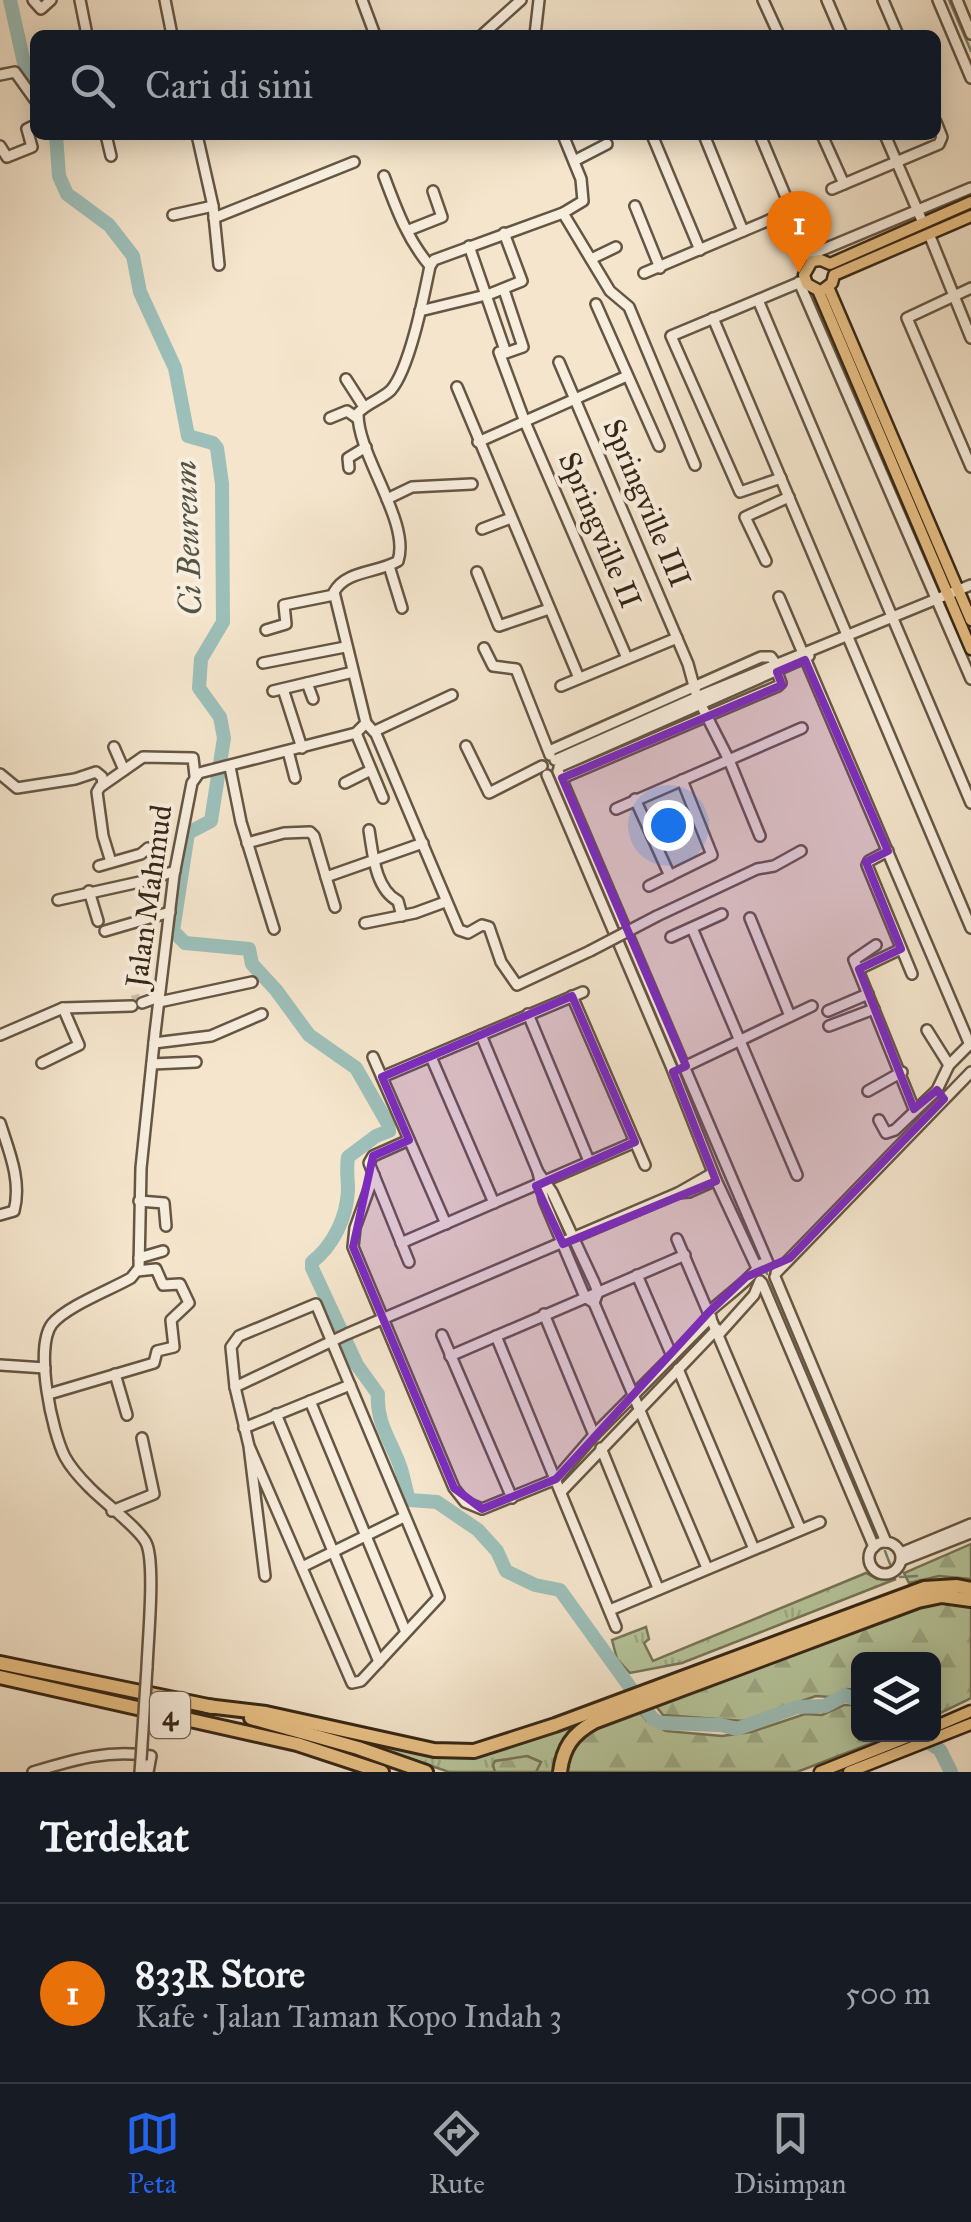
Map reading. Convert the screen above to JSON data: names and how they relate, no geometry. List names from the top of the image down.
{
  "streets": {
    "highway": ["4"],
    "street": ["Springville III", "Springville II", "Jalan Mahmud"]
  },
  "water": ["Ci Beureum"],
  "page": {
    "search": "Cari di sini",
    "pins": "1",
    "heading": "Terdekat",
    "list": [
      {
        "mark": "1",
        "name": "833R Store",
        "note": "Kafe · Jalan Taman Kopo Indah 3",
        "value": "500 m"
      }
    ],
    "nav": ["Peta", "Rute", "Disimpan"]
  }
}
